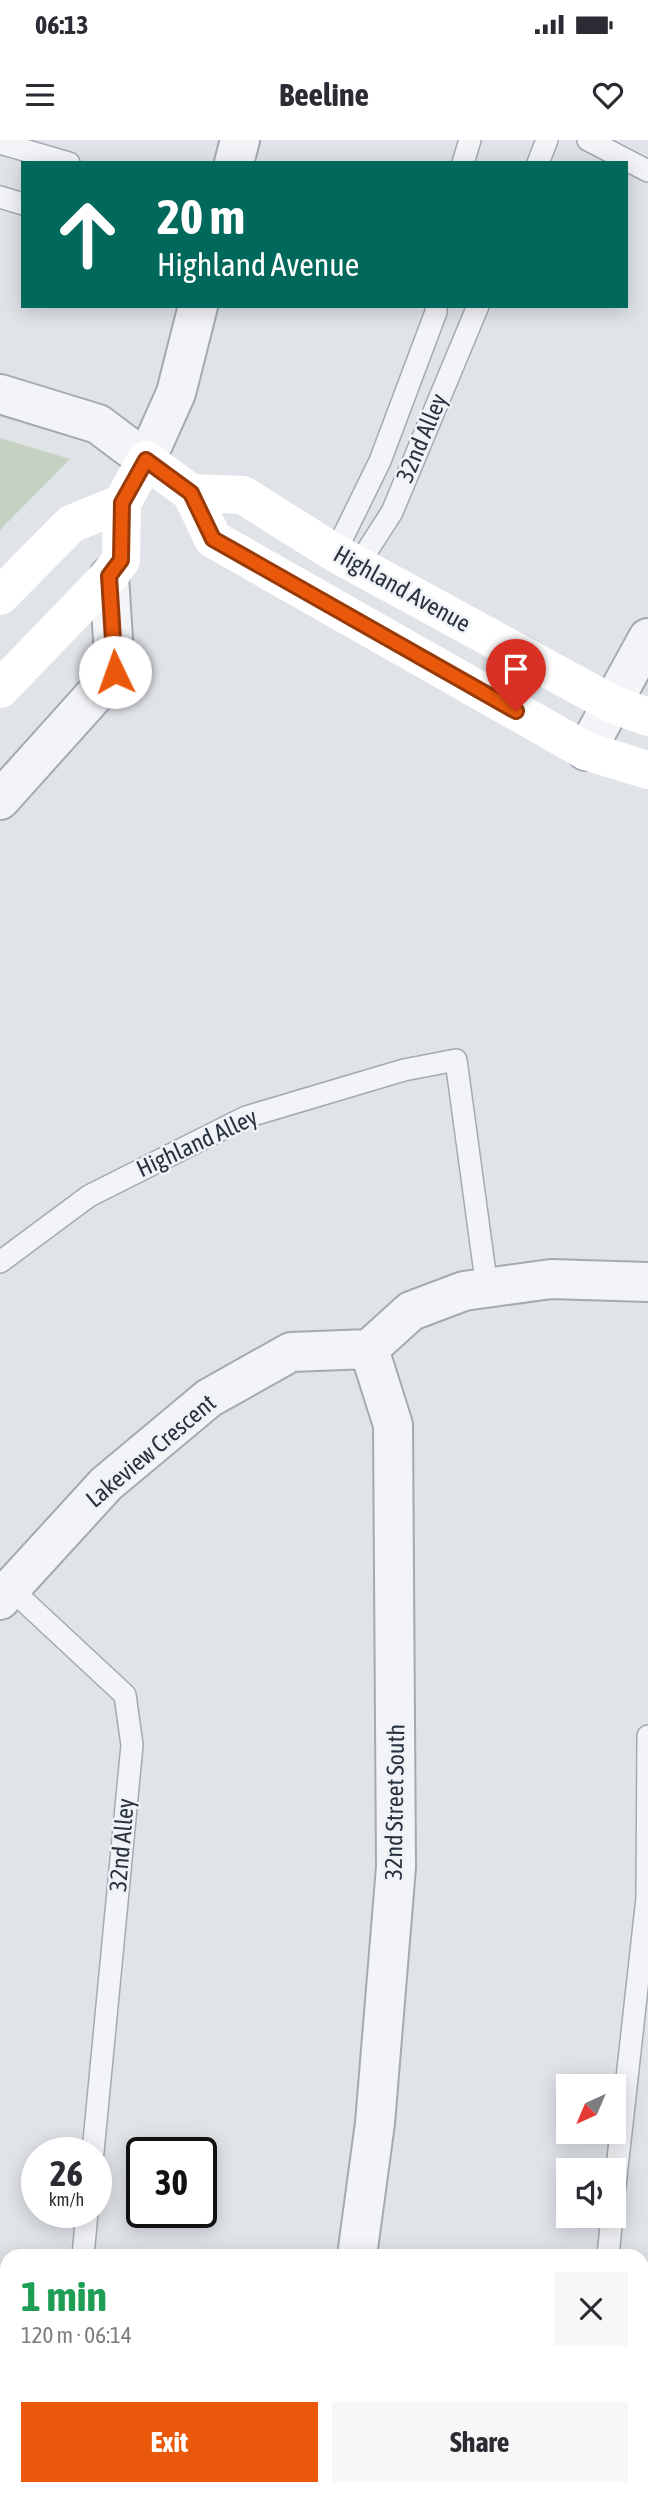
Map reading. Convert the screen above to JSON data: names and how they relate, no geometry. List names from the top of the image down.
{
  "streets": {
    "street": ["Highland Avenue", "Lakeview Crescent", "32nd Street South"],
    "lane": ["32nd Alley", "Highland Alley"]
  },
  "crossings": [
    ["32nd Alley", "Highland Avenue"],
    ["32nd Alley", "Lakeview Crescent"],
    ["Lakeview Crescent", "32nd Street South"]
  ],
  "north": "bottom left",
  "page": {
    "status": "06:13",
    "header": "Beeline",
    "turn": ["20 m", "Highland Avenue"],
    "speed": "26 km/h",
    "limit": "30",
    "heading": ["1 min", "120 m · 06:14"],
    "buttons": ["Exit", "Share"]
  }
}
